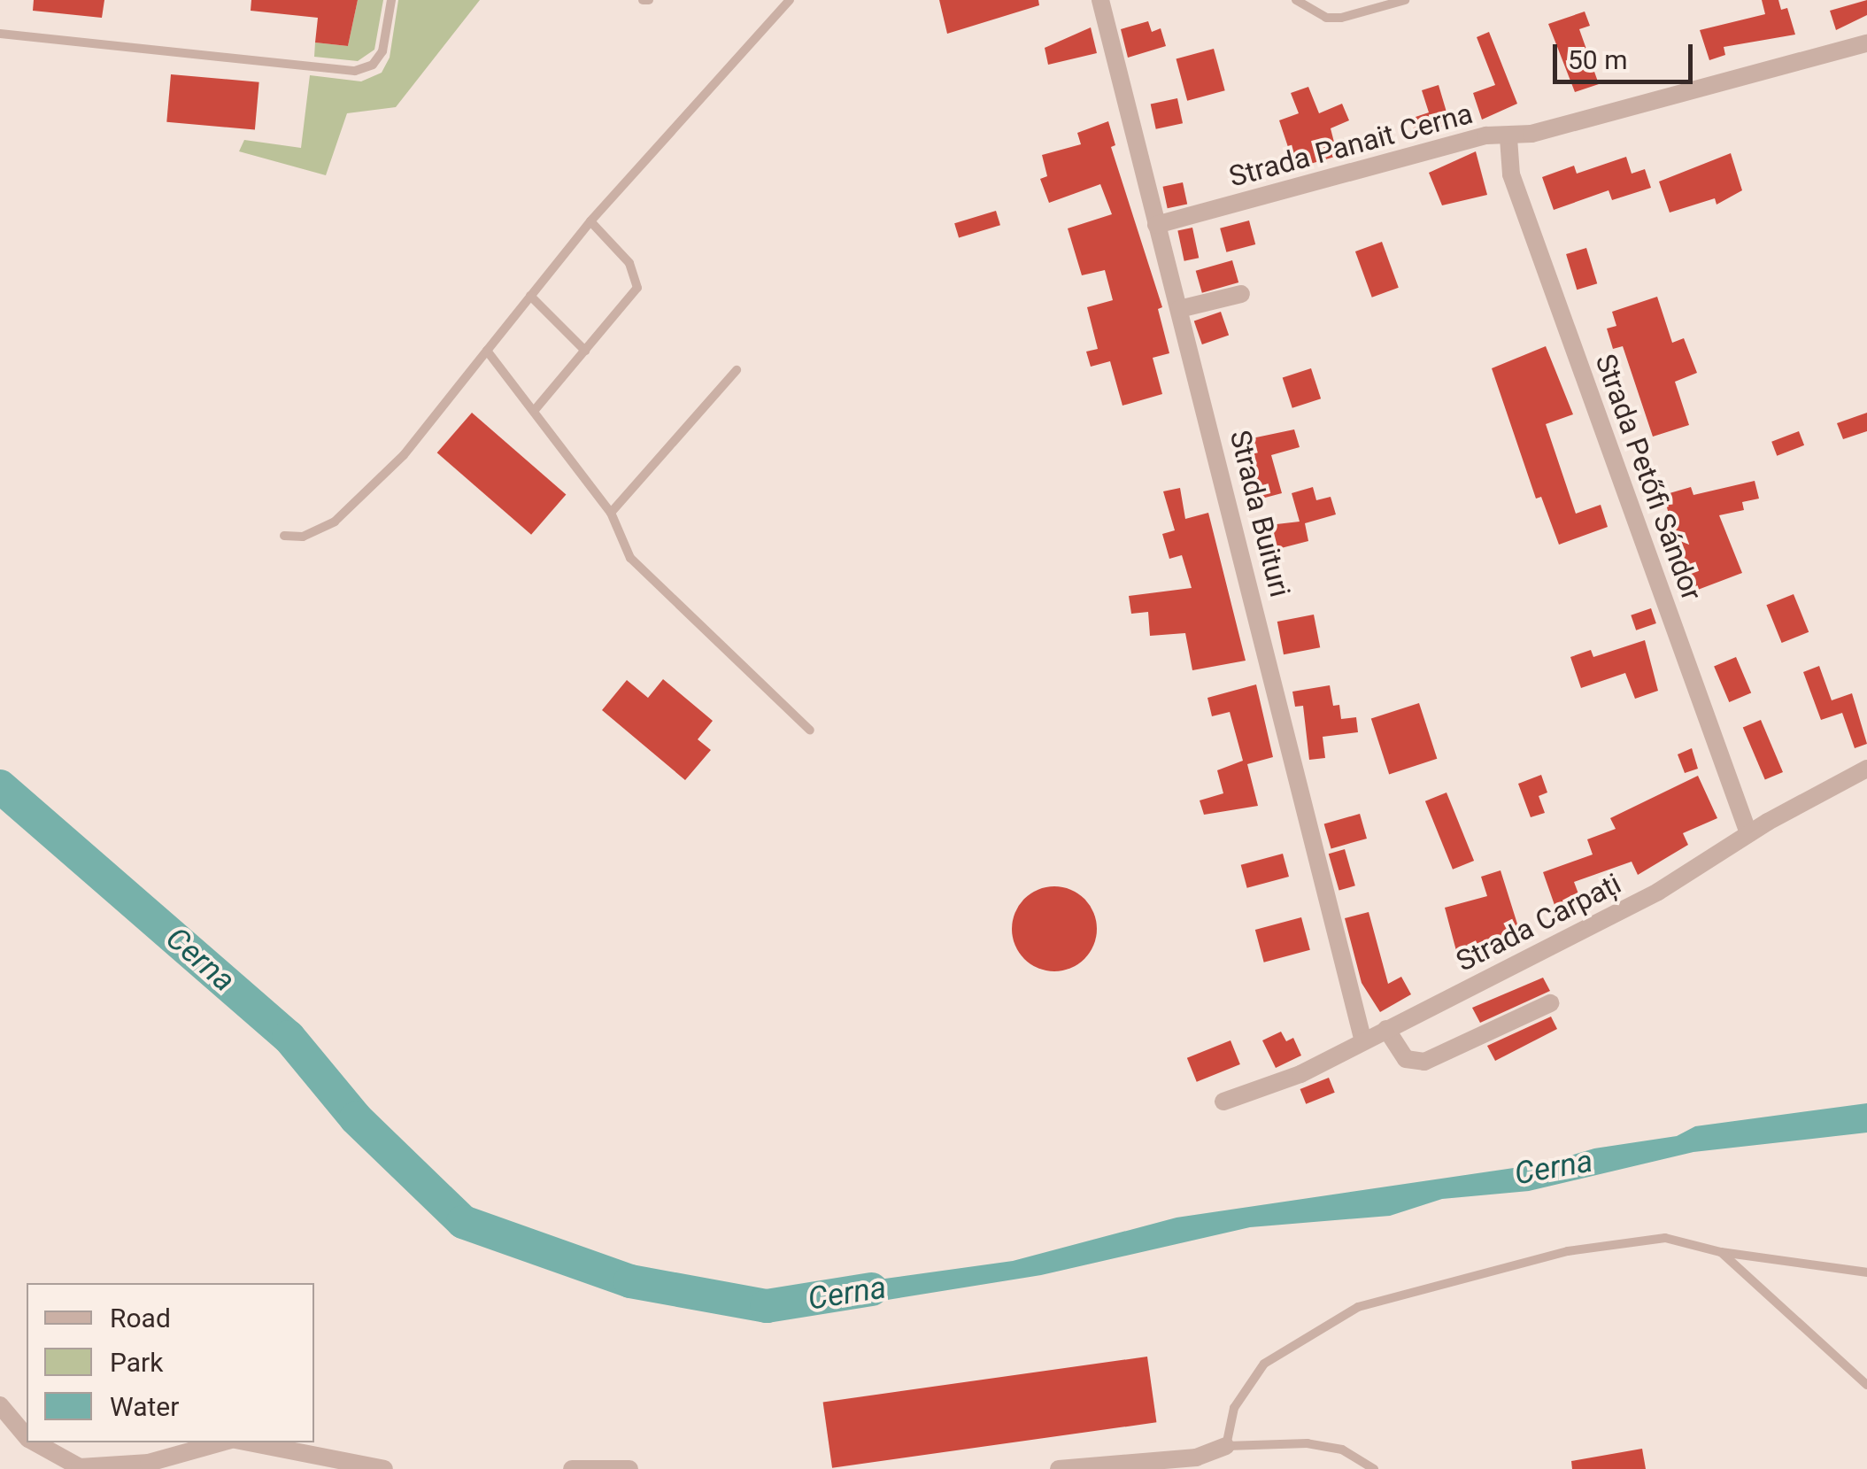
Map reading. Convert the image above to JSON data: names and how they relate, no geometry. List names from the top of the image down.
{
  "streets": {
    "street": [
      "Strada Panait Cerna",
      "Strada Petőfi Sándor",
      "Strada Buituri",
      "Strada Carpați"
    ]
  },
  "crossings": [
    ["Strada Panait Cerna", "Strada Petőfi Sándor"],
    ["Strada Panait Cerna", "Strada Buituri"],
    ["Strada Petőfi Sándor", "Strada Carpați"],
    ["Strada Buituri", "Strada Carpați"]
  ],
  "water": ["Cerna"],
  "legend": ["Road", "Park", "Water"],
  "scale_bar": "50 m"
}
